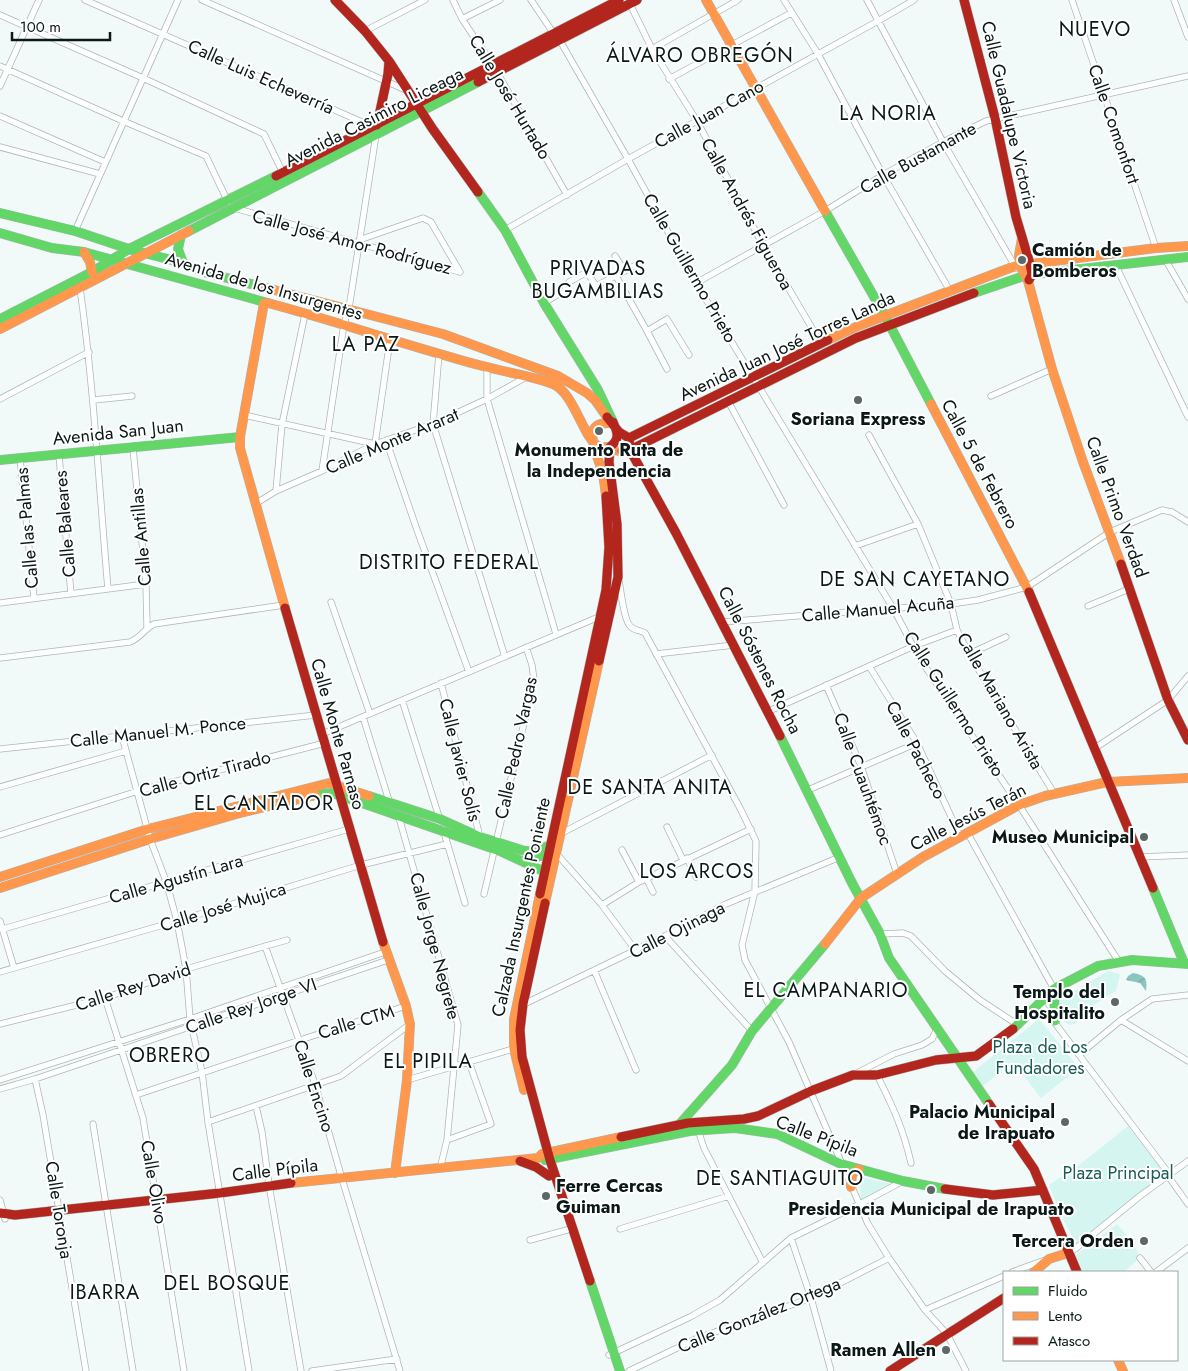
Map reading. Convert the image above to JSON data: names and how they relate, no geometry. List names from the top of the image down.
{
  "streets": {
    "street": [
      "Calle Luis Echeverría",
      "Calle José Hurtado",
      "Calle Juan Cano",
      "Calle Guadalupe Victoria",
      "Avenida Casimiro Liceaga",
      "Calle Comonfort",
      "Calle Bustamante",
      "Calle Andrés Figueroa",
      "Calle José Amor Rodríguez",
      "Calle Guillermo Prieto",
      "Avenida de los Insurgentes",
      "Avenida Juan José Torres Landa",
      "Avenida San Juan",
      "Calle Monte Ararat",
      "Calle 5 de Febrero",
      "Calle Primo Verdad",
      "Calle Baleares",
      "Calle las Palmas",
      "Calle Antillas",
      "Calle Manuel Acuña",
      "Calle Sóstenes Rocha",
      "Calle Mariano Arista",
      "Calle Manuel M. Ponce",
      "Calle Monte Parnaso",
      "Calle Pedro Vargas",
      "Calle Pacheco",
      "Calle Javier Solís",
      "Calle Ortiz Tirado",
      "Calle Cuauhtémoc",
      "Calle Jesús Terán",
      "Calle Agustín Lara",
      "Calle José Mujica",
      "Calzada Insurgentes Poniente",
      "Calle Ojinaga",
      "Calle Jorge Negrete",
      "Calle Rey David",
      "Calle Rey Jorge VI",
      "Calle CTM",
      "Calle Encino",
      "Calle Pípila",
      "Calle Olivo",
      "Calle Toronja",
      "Calle González Ortega"
    ]
  },
  "crossings": [
    ["Calle Luis Echeverría", "Avenida Casimiro Liceaga"],
    ["Calle José Hurtado", "Calle Juan Cano"],
    ["Calle José Hurtado", "Avenida Casimiro Liceaga"],
    ["Calle Juan Cano", "Calle Andrés Figueroa"],
    ["Calle Juan Cano", "Calle Guillermo Prieto"],
    ["Calle Juan Cano", "Calle 5 de Febrero"],
    ["Calle Guadalupe Victoria", "Calle Bustamante"],
    ["Calle Guadalupe Victoria", "Avenida Juan José Torres Landa"],
    ["Calle Guadalupe Victoria", "Calle Primo Verdad"],
    ["Avenida Casimiro Liceaga", "Calle Andrés Figueroa"],
    ["Avenida Casimiro Liceaga", "Calle José Amor Rodríguez"],
    ["Avenida Casimiro Liceaga", "Calle Guillermo Prieto"],
    ["Avenida Casimiro Liceaga", "Avenida de los Insurgentes"],
    ["Calle Comonfort", "Calle Bustamante"],
    ["Calle Comonfort", "Avenida Juan José Torres Landa"],
    ["Calle Bustamante", "Calle Andrés Figueroa"],
    ["Calle Bustamante", "Calle Guillermo Prieto"],
    ["Calle Bustamante", "Calle 5 de Febrero"],
    ["Calle Andrés Figueroa", "Avenida Juan José Torres Landa"],
    ["Calle Guillermo Prieto", "Avenida Juan José Torres Landa"],
    ["Calle Guillermo Prieto", "Calle Manuel Acuña"],
    ["Calle Guillermo Prieto", "Calle Jesús Terán"],
    ["Avenida de los Insurgentes", "Calle Monte Ararat"],
    ["Avenida de los Insurgentes", "Calle Monte Parnaso"],
    ["Avenida de los Insurgentes", "Calzada Insurgentes Poniente"],
    ["Avenida Juan José Torres Landa", "Calle 5 de Febrero"],
    ["Avenida Juan José Torres Landa", "Calle Primo Verdad"],
    ["Avenida Juan José Torres Landa", "Calle Sóstenes Rocha"],
    ["Avenida San Juan", "Calle Baleares"],
    ["Avenida San Juan", "Calle las Palmas"],
    ["Avenida San Juan", "Calle Antillas"],
    ["Avenida San Juan", "Calle Monte Parnaso"],
    ["Calle Monte Ararat", "Calle Monte Parnaso"],
    ["Calle 5 de Febrero", "Calle Manuel Acuña"],
    ["Calle 5 de Febrero", "Calle Jesús Terán"],
    ["Calle Primo Verdad", "Calle Manuel Acuña"],
    ["Calle Manuel Acuña", "Calle Sóstenes Rocha"],
    ["Calle Manuel Acuña", "Calle Mariano Arista"],
    ["Calle Sóstenes Rocha", "Calle Jesús Terán"],
    ["Calle Sóstenes Rocha", "Calle Ojinaga"],
    ["Calle Sóstenes Rocha", "Calle Pípila"],
    ["Calle Mariano Arista", "Calle Jesús Terán"],
    ["Calle Manuel M. Ponce", "Calle Monte Parnaso"],
    ["Calle Monte Parnaso", "Calle Ortiz Tirado"],
    ["Calle Monte Parnaso", "Calle Agustín Lara"],
    ["Calle Monte Parnaso", "Calle José Mujica"],
    ["Calle Monte Parnaso", "Calle Rey Jorge VI"],
    ["Calle Monte Parnaso", "Calle CTM"],
    ["Calle Monte Parnaso", "Calle Pípila"],
    ["Calle Pacheco", "Calle Jesús Terán"],
    ["Calle Cuauhtémoc", "Calle Jesús Terán"],
    ["Calle Jesús Terán", "Calle Pípila"],
    ["Calle José Mujica", "Calle Jorge Negrete"],
    ["Calzada Insurgentes Poniente", "Calle Ojinaga"],
    ["Calzada Insurgentes Poniente", "Calle Pípila"],
    ["Calle Jorge Negrete", "Calle Pípila"],
    ["Calle Rey David", "Calle Encino"],
    ["Calle Rey David", "Calle Olivo"],
    ["Calle Rey Jorge VI", "Calle Encino"],
    ["Calle Rey Jorge VI", "Calle Olivo"],
    ["Calle Rey Jorge VI", "Calle Toronja"],
    ["Calle CTM", "Calle Encino"],
    ["Calle CTM", "Calle Olivo"],
    ["Calle Encino", "Calle Pípila"],
    ["Calle Pípila", "Calle Olivo"],
    ["Calle Pípila", "Calle Toronja"]
  ],
  "districts": [
    "NUEVO",
    "ÁLVARO OBREGÓN",
    "LA NORIA",
    "PRIVADAS BUGAMBILIAS",
    "LA PAZ",
    "DISTRITO FEDERAL",
    "DE SAN CAYETANO",
    "DE SANTA ANITA",
    "EL CANTADOR",
    "LOS ARCOS",
    "EL CAMPANARIO",
    "OBRERO",
    "EL PIPILA",
    "DE SANTIAGUITO",
    "DEL BOSQUE",
    "IBARRA"
  ],
  "parks": ["Plaza de Los Fundadores", "Plaza Principal"],
  "places": [
    "Camión de Bomberos",
    "Soriana Express",
    "Monumento Ruta de la Independencia",
    "Museo Municipal",
    "Templo del Hospitalito",
    "Palacio Municipal de Irapuato",
    "Presidencia Municipal de Irapuato",
    "Ferre Cercas Guiman",
    "Tercera Orden",
    "Ramen Allen"
  ],
  "legend": ["Fluido", "Lento", "Atasco"],
  "scale_bar": "100 m"
}
